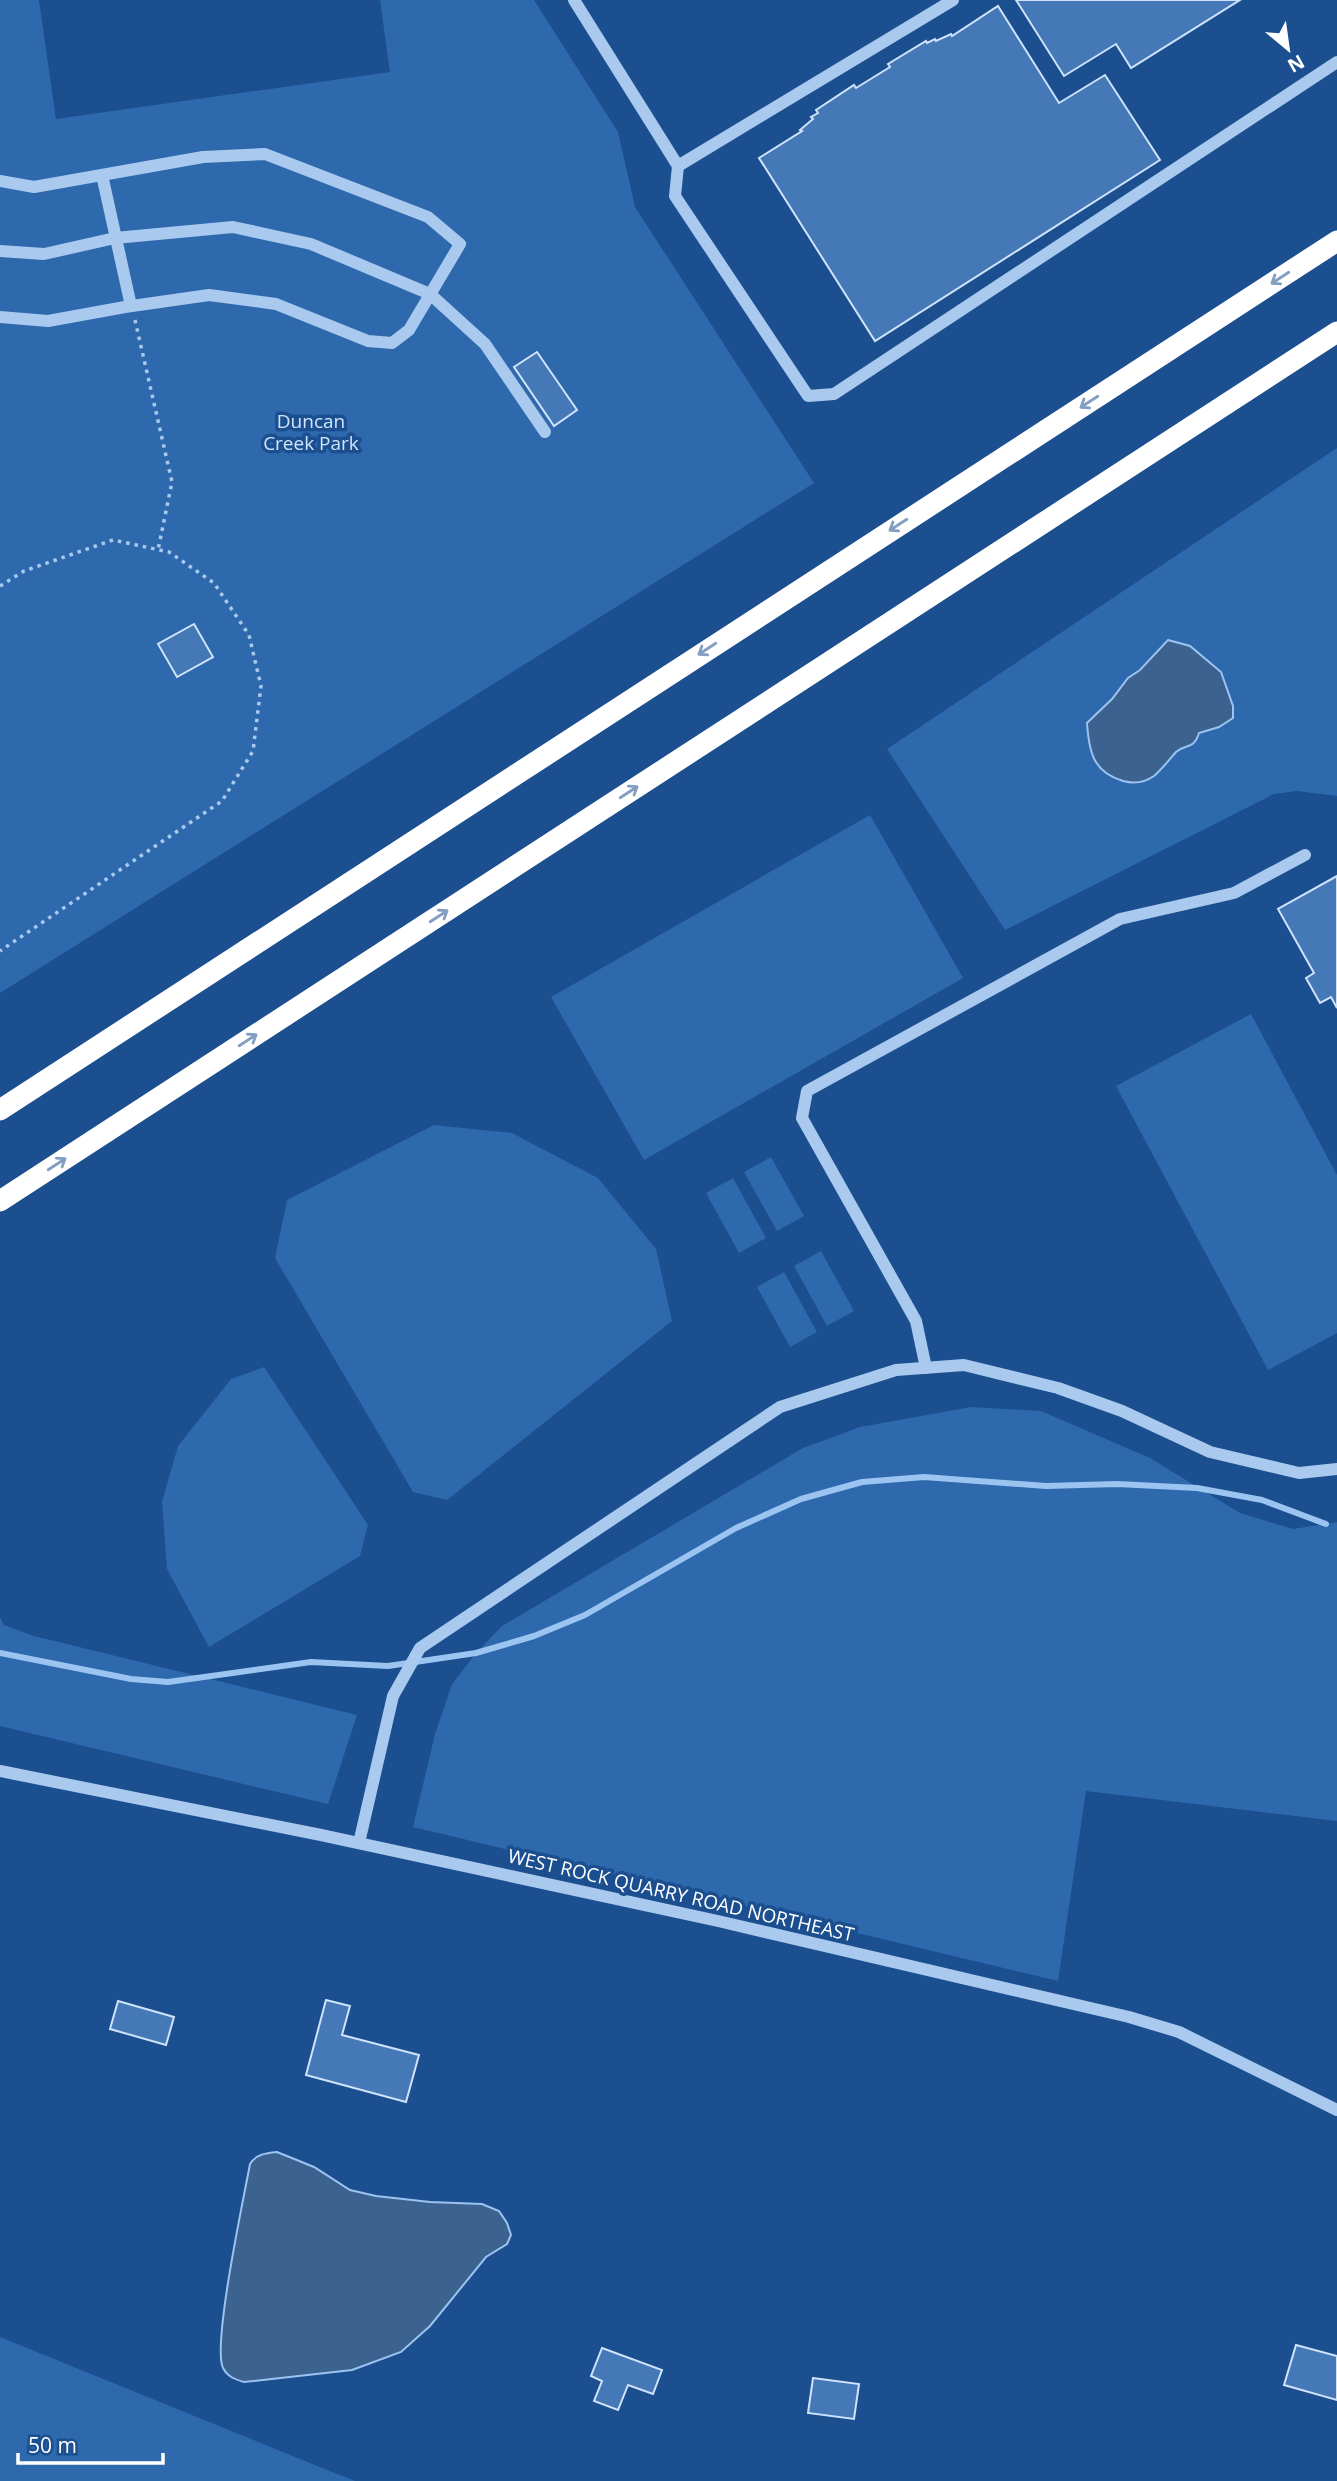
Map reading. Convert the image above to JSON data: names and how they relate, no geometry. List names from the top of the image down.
{
  "streets": {
    "street": ["WEST ROCK QUARRY ROAD NORTHEAST"]
  },
  "parks": ["Duncan Creek Park"],
  "scale_bar": "50 m",
  "north": "bottom right"
}
